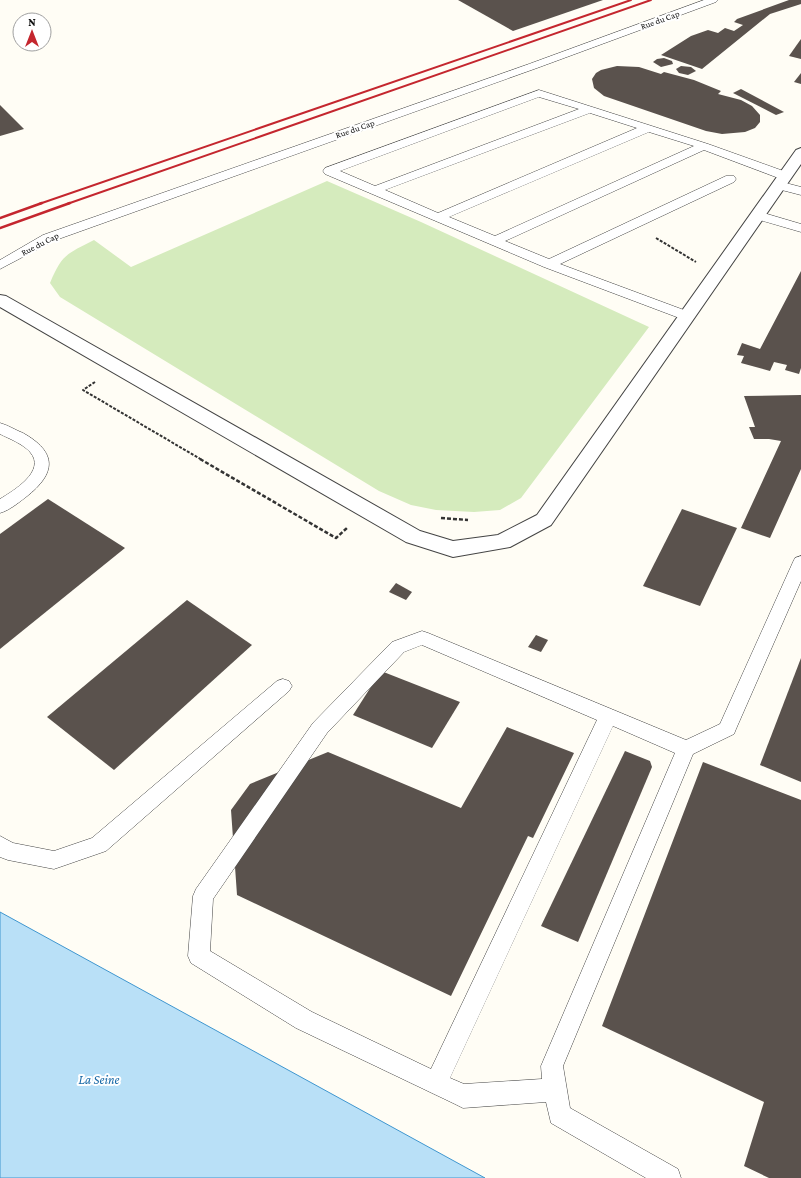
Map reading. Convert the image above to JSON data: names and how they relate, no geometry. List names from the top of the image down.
{
  "streets": {
    "lane": ["Rue du Cap"]
  },
  "water": ["La Seine"],
  "north": "top"
}
